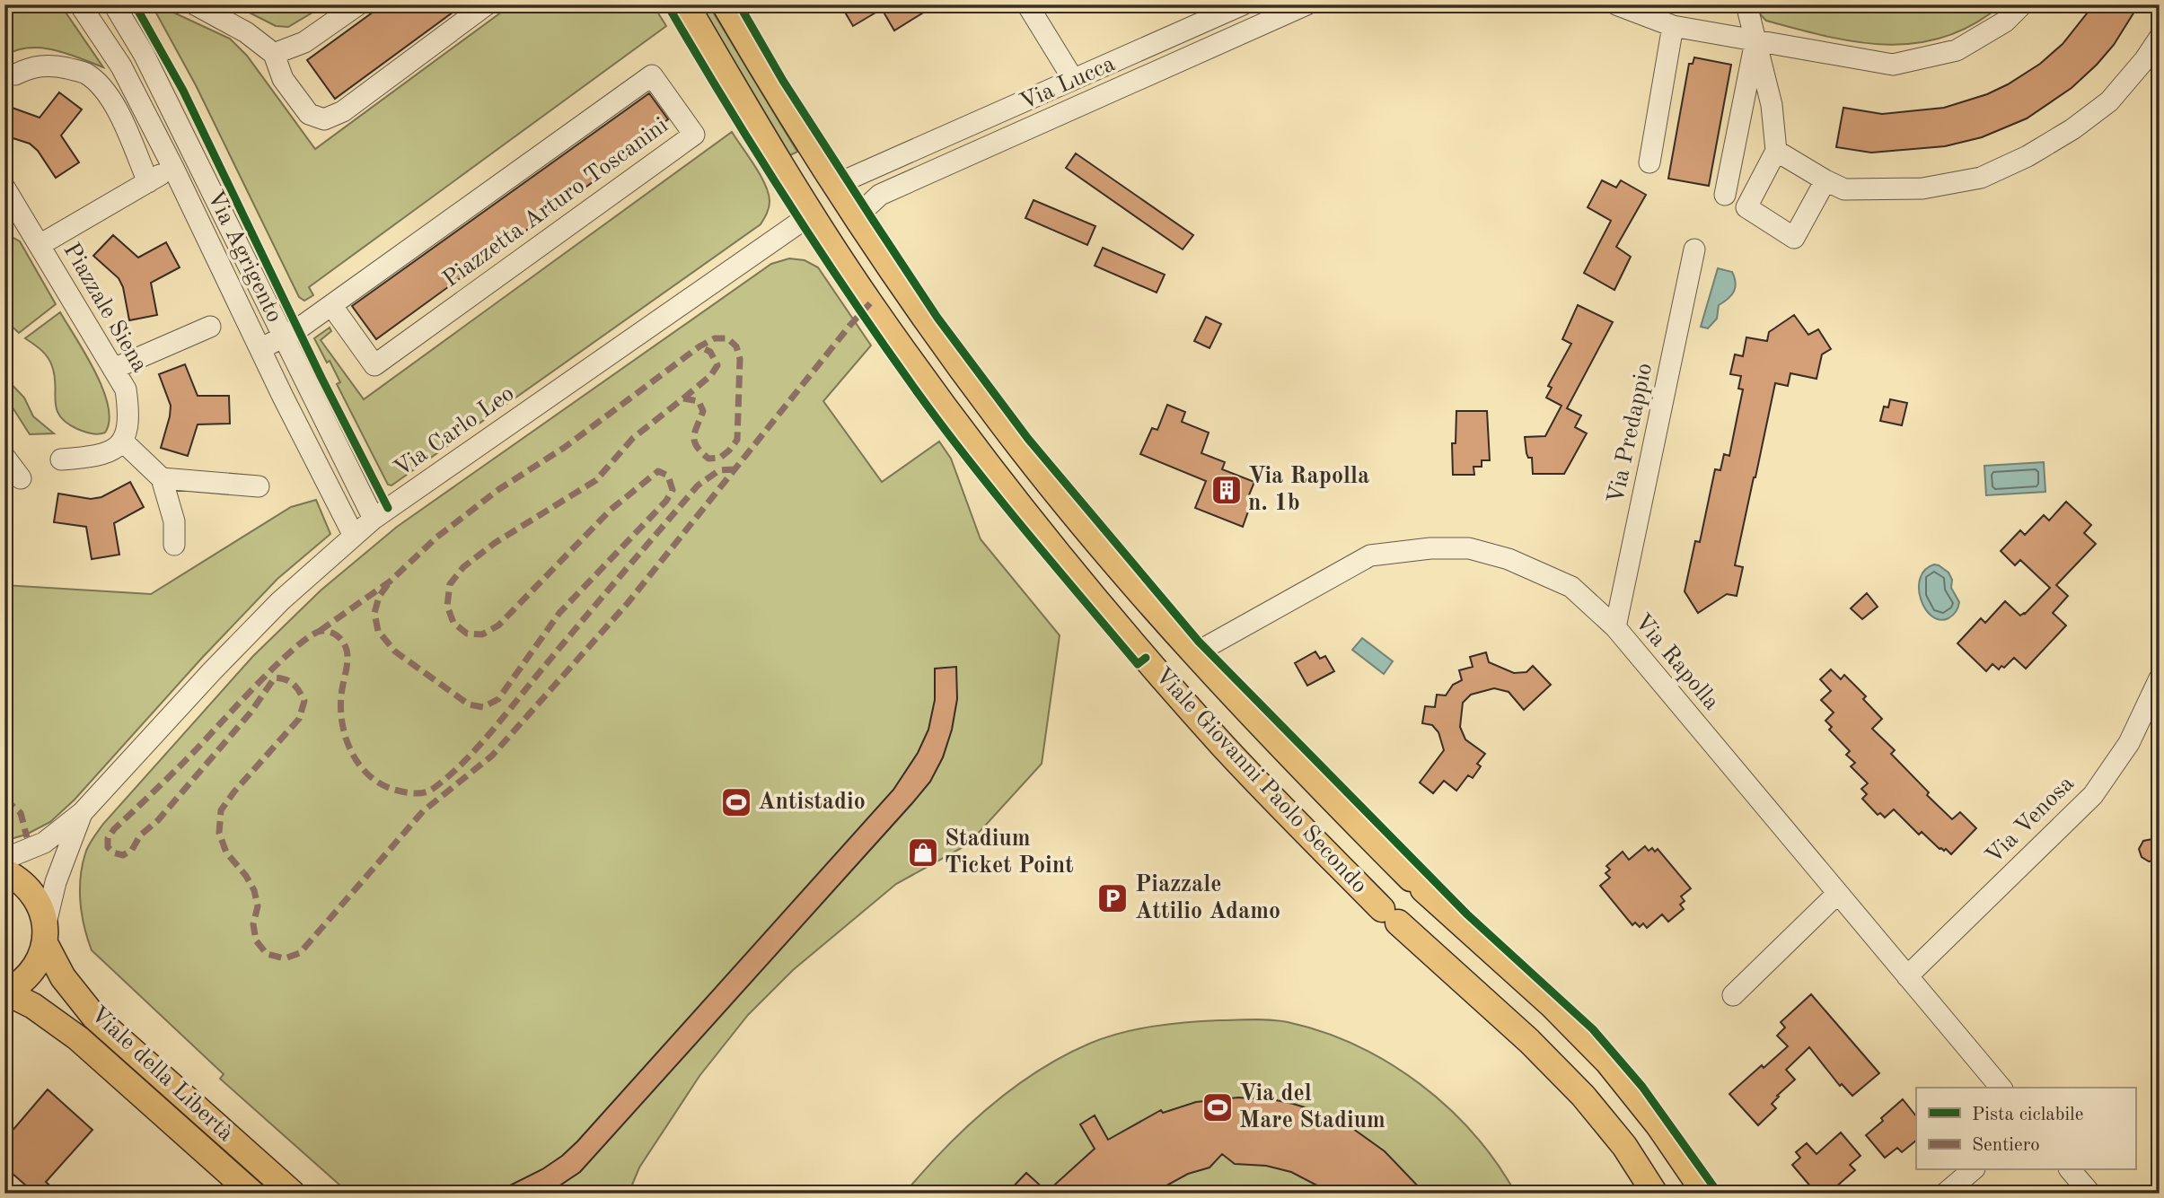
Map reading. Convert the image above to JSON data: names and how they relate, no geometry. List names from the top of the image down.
{
  "streets": {
    "main road": ["Viale Giovanni Paolo Secondo", "Viale della Libertà"],
    "street": [
      "Via Lucca",
      "Piazzetta Arturo Toscanini",
      "Via Agrigento",
      "Piazzale Siena",
      "Via Carlo Leo",
      "Via Predappio",
      "Via Rapolla",
      "Via Venosa"
    ]
  },
  "crossings": [
    ["Via Lucca", "Viale Giovanni Paolo Secondo"],
    ["Piazzetta Arturo Toscanini", "Via Agrigento"],
    ["Via Agrigento", "Piazzale Siena"],
    ["Via Agrigento", "Via Carlo Leo"],
    ["Via Carlo Leo", "Viale Giovanni Paolo Secondo"],
    ["Via Carlo Leo", "Viale della Libertà"],
    ["Via Predappio", "Via Rapolla"],
    ["Via Rapolla", "Viale Giovanni Paolo Secondo"],
    ["Via Rapolla", "Via Venosa"]
  ],
  "places": {
    "building": ["Via Rapolla n. 1b"],
    "sports": ["Antistadio", "Via del Mare Stadium"],
    "shop": ["Stadium Ticket Point"],
    "parking": ["Piazzale Attilio Adamo"]
  },
  "legend": ["Pista ciclabile", "Sentiero"]
}
